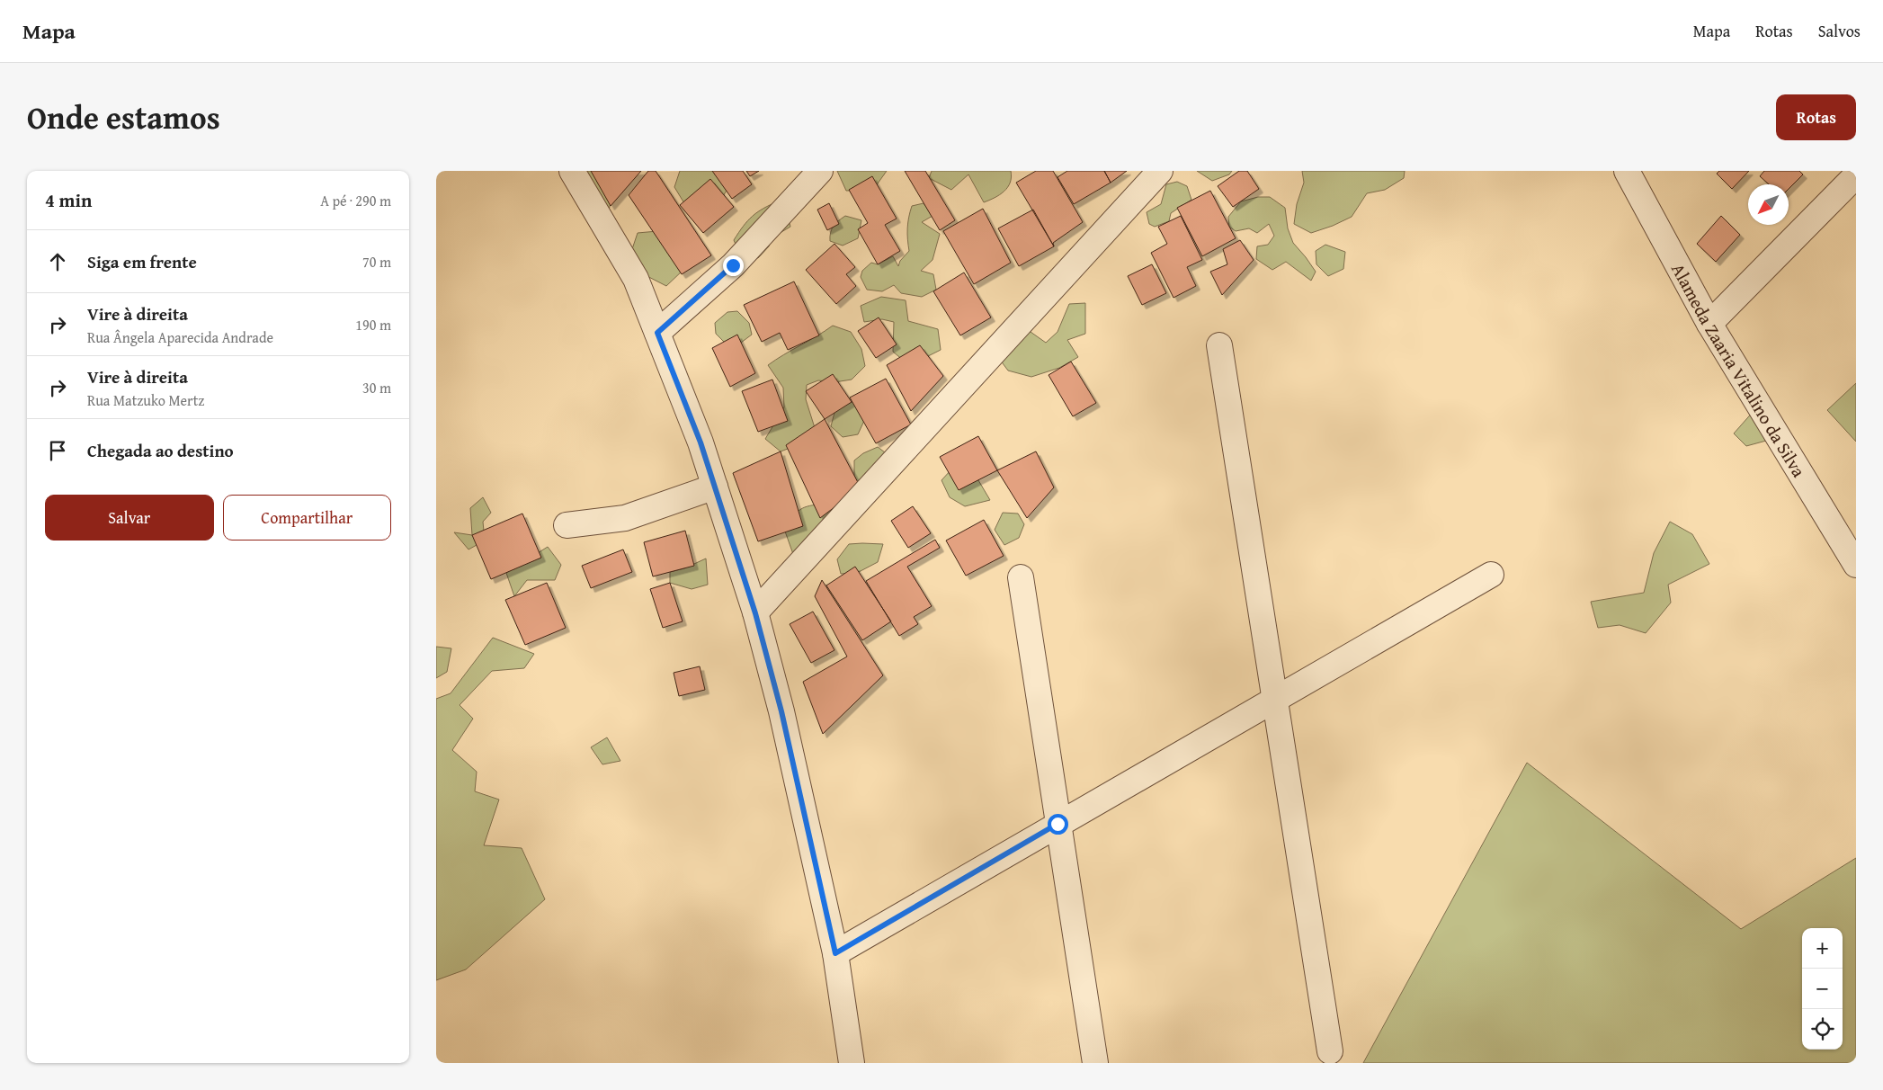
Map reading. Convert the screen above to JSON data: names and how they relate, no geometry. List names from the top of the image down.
{
  "streets": {
    "street": ["Alameda Zaaria Vitalino da Silva"]
  },
  "north": "bottom left",
  "page": {
    "header": "Mapa",
    "nav": ["Mapa", "Rotas", "Salvos"],
    "title": "Onde estamos",
    "buttons": [
      "Rotas",
      ["Salvar", "Compartilhar"]
    ],
    "heading": ["4 min", "A pé · 290 m"],
    "list": [
      ["Siga em frente", "70 m"],
      ["Vire à direita", "Rua Ângela Aparecida Andrade", "190 m"],
      ["Vire à direita", "Rua Matzuko Mertz", "30 m"],
      "Chegada ao destino"
    ],
    "map_buttons": ["+", "−"]
  }
}
